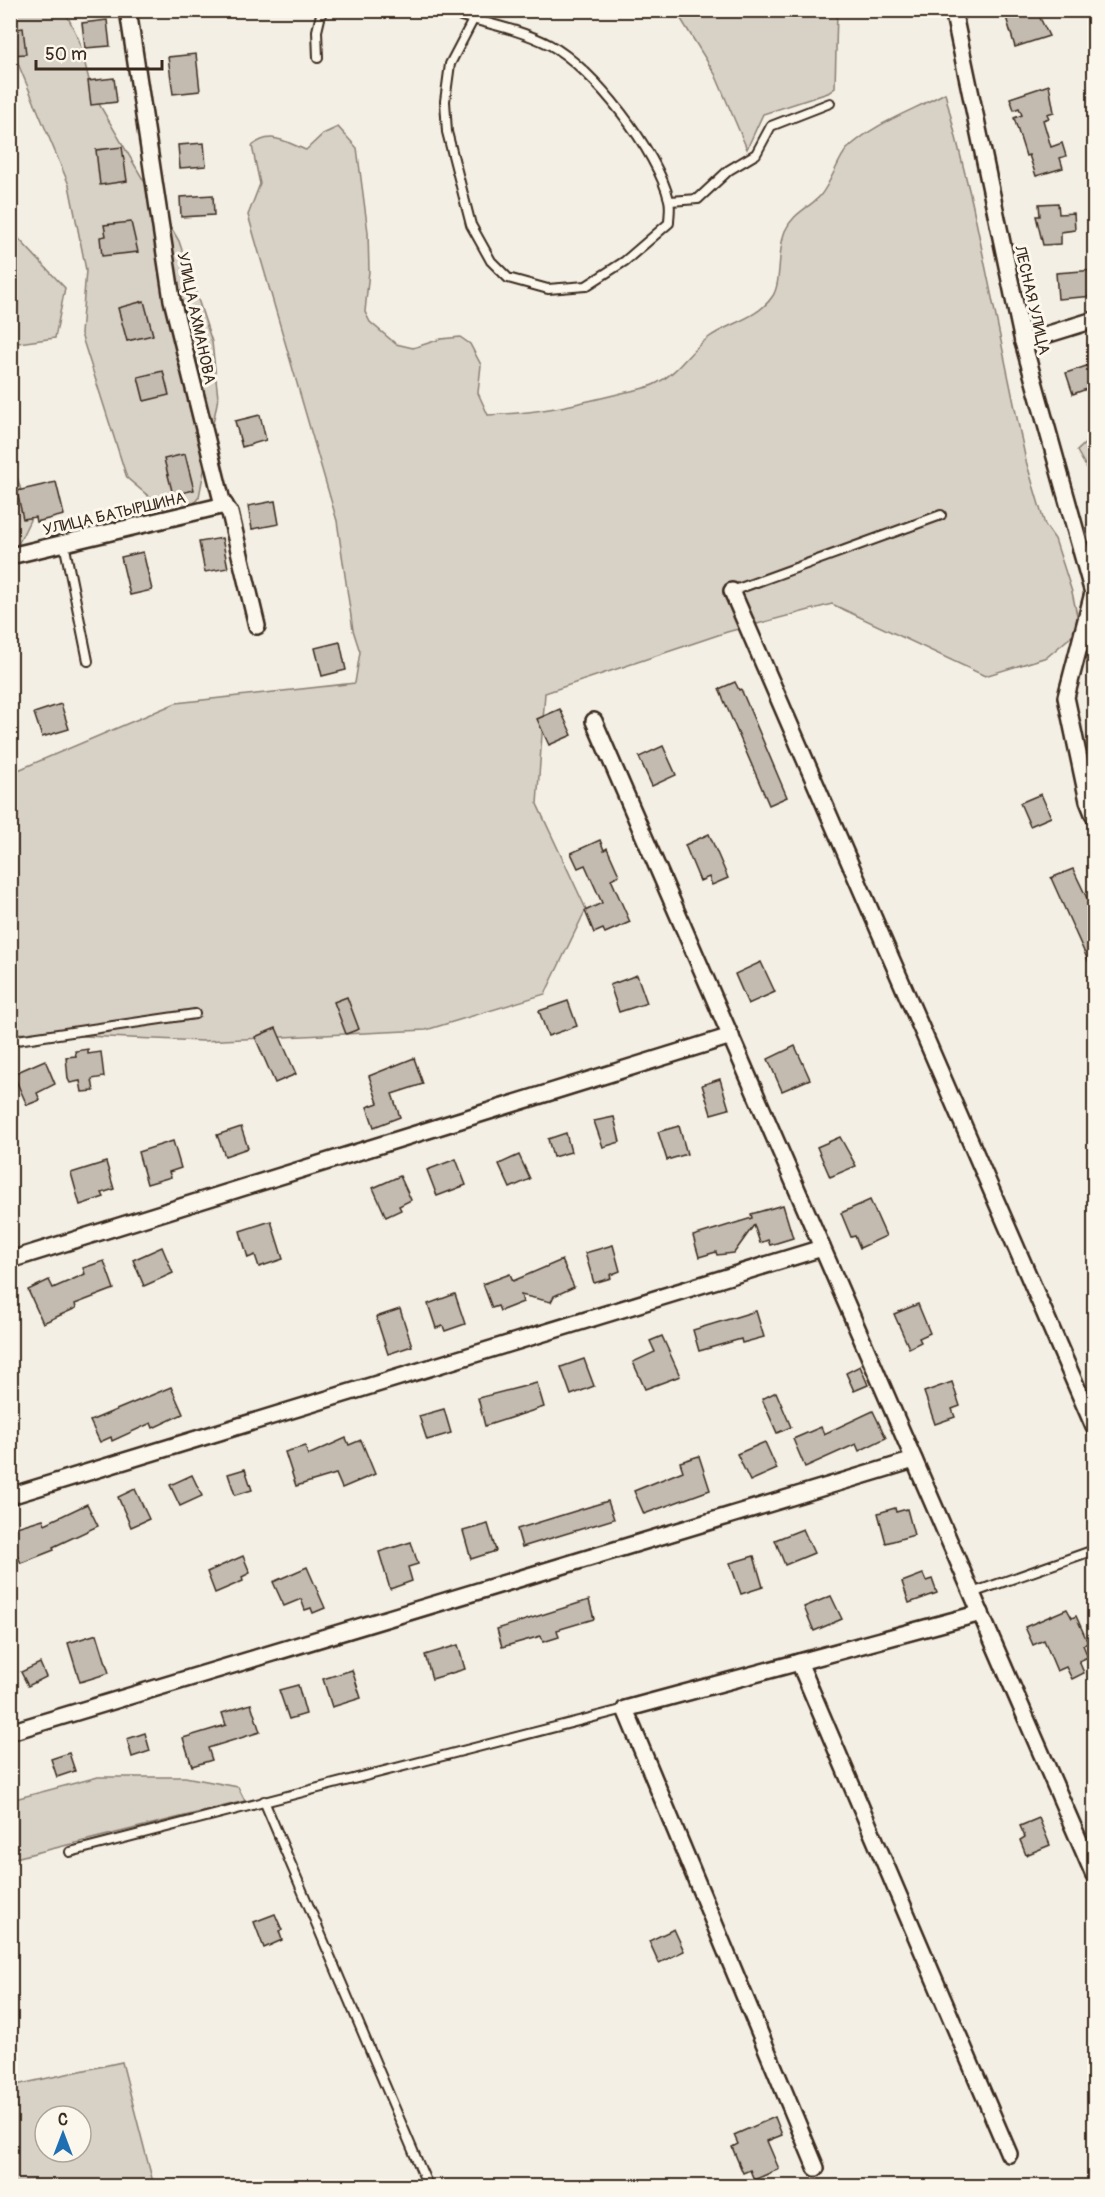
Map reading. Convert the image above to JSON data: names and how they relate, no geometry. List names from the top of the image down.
{
  "streets": {
    "street": ["ЛЕСНАЯ УЛИЦА", "УЛИЦА АХМАНОВА", "УЛИЦА БАТЫРШИНА"]
  },
  "crossings": [
    ["УЛИЦА АХМАНОВА", "УЛИЦА БАТЫРШИНА"]
  ],
  "scale_bar": "50 m",
  "north": "top"
}
